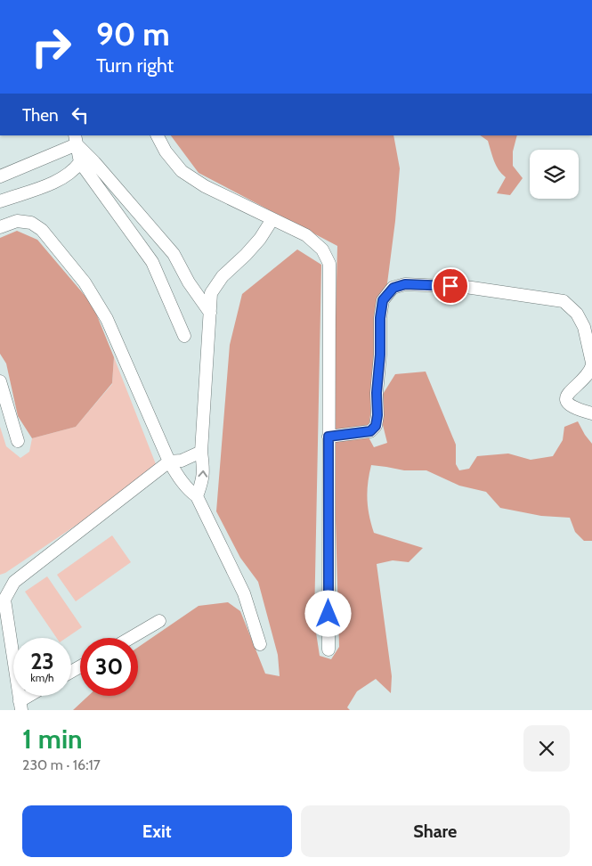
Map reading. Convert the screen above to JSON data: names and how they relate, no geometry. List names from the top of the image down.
{
  "page": {
    "turn": ["90 m", "Turn right"],
    "then": "Then",
    "speed": "23 km/h",
    "limit": "30",
    "heading": ["1 min", "230 m · 16:17"],
    "buttons": ["Exit", "Share"]
  }
}
